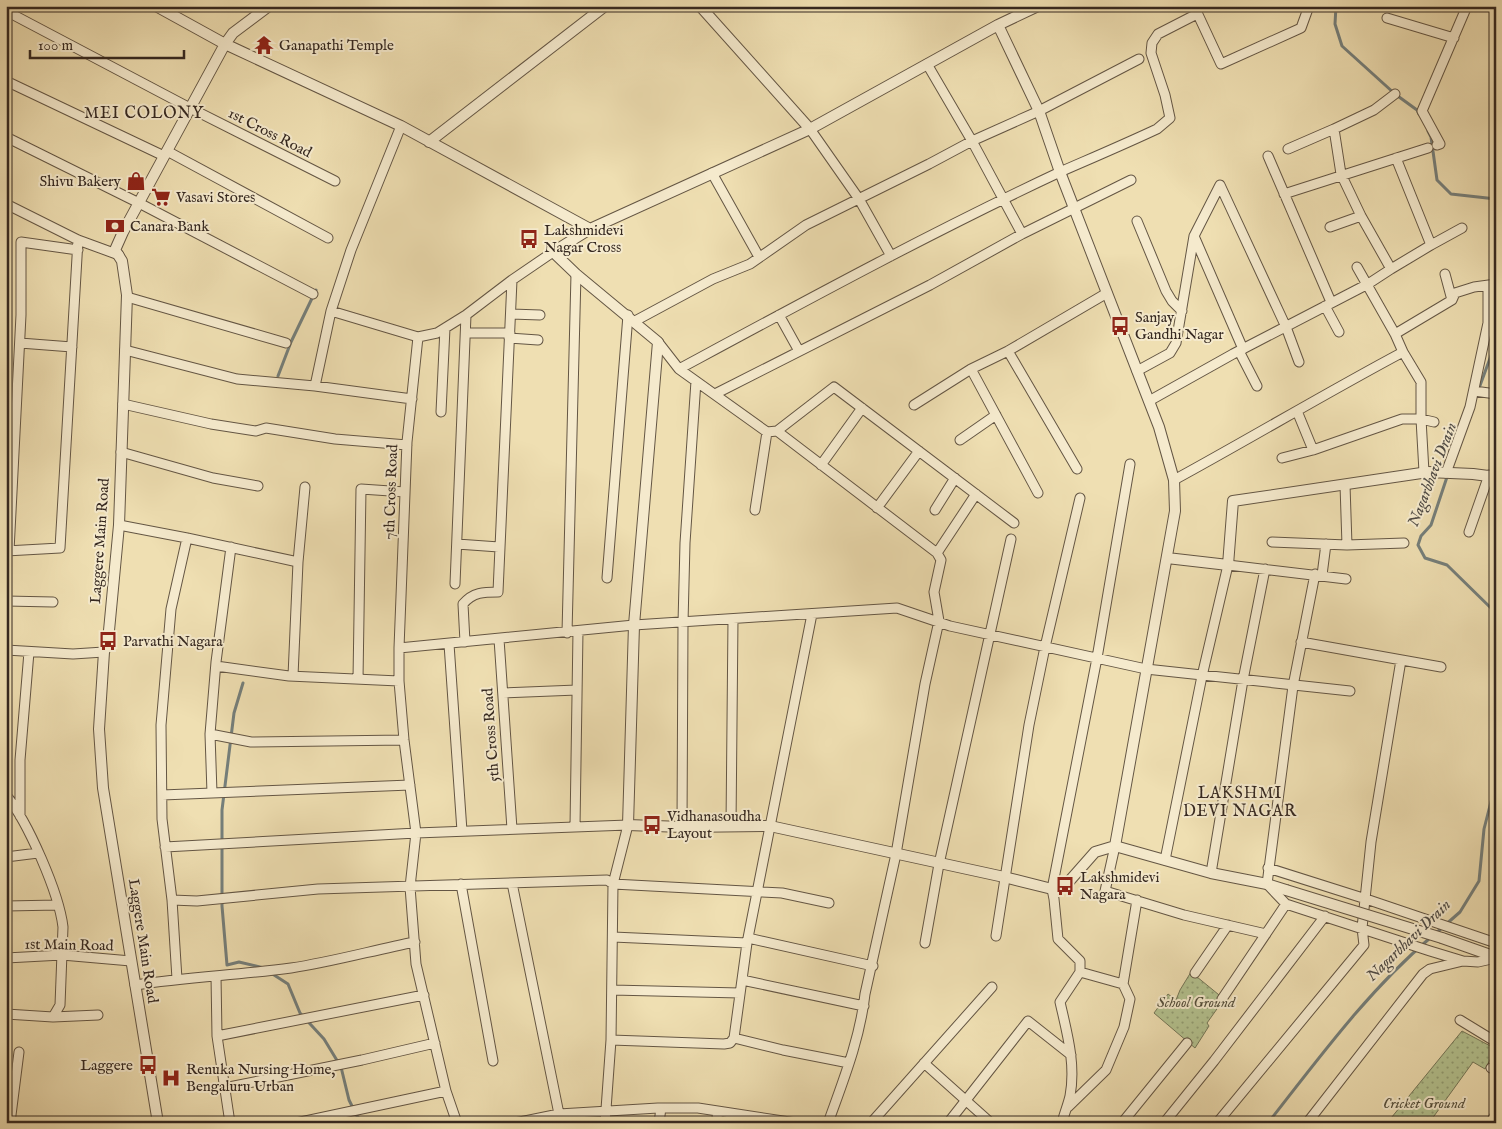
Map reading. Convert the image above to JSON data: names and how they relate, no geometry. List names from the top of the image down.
{
  "streets": {
    "street": [
      "1st Cross Road",
      "7th Cross Road",
      "Laggere Main Road",
      "5th Cross Road",
      "1st Main Road"
    ]
  },
  "crossings": [
    ["1st Cross Road", "Laggere Main Road"],
    ["Laggere Main Road", "1st Main Road"]
  ],
  "districts": ["MEI COLONY", "LAKSHMI DEVI NAGAR"],
  "water": ["Nagarbhavi Drain"],
  "parks": ["School Ground", "Cricket Ground"],
  "places": {
    "temple": ["Ganapathi Temple"],
    "shop": ["Shivu Bakery"],
    "supermarket": ["Vasavi Stores"],
    "bank": ["Canara Bank"],
    "bus stop": [
      "Lakshmidevi Nagar Cross",
      "Sanjay Gandhi Nagar",
      "Parvathi Nagara",
      "Vidhanasoudha Layout",
      "Lakshmidevi Nagara",
      "Laggere"
    ],
    "hospital": ["Renuka Nursing Home, Bengaluru Urban"]
  },
  "scale_bar": "100 m"
}
